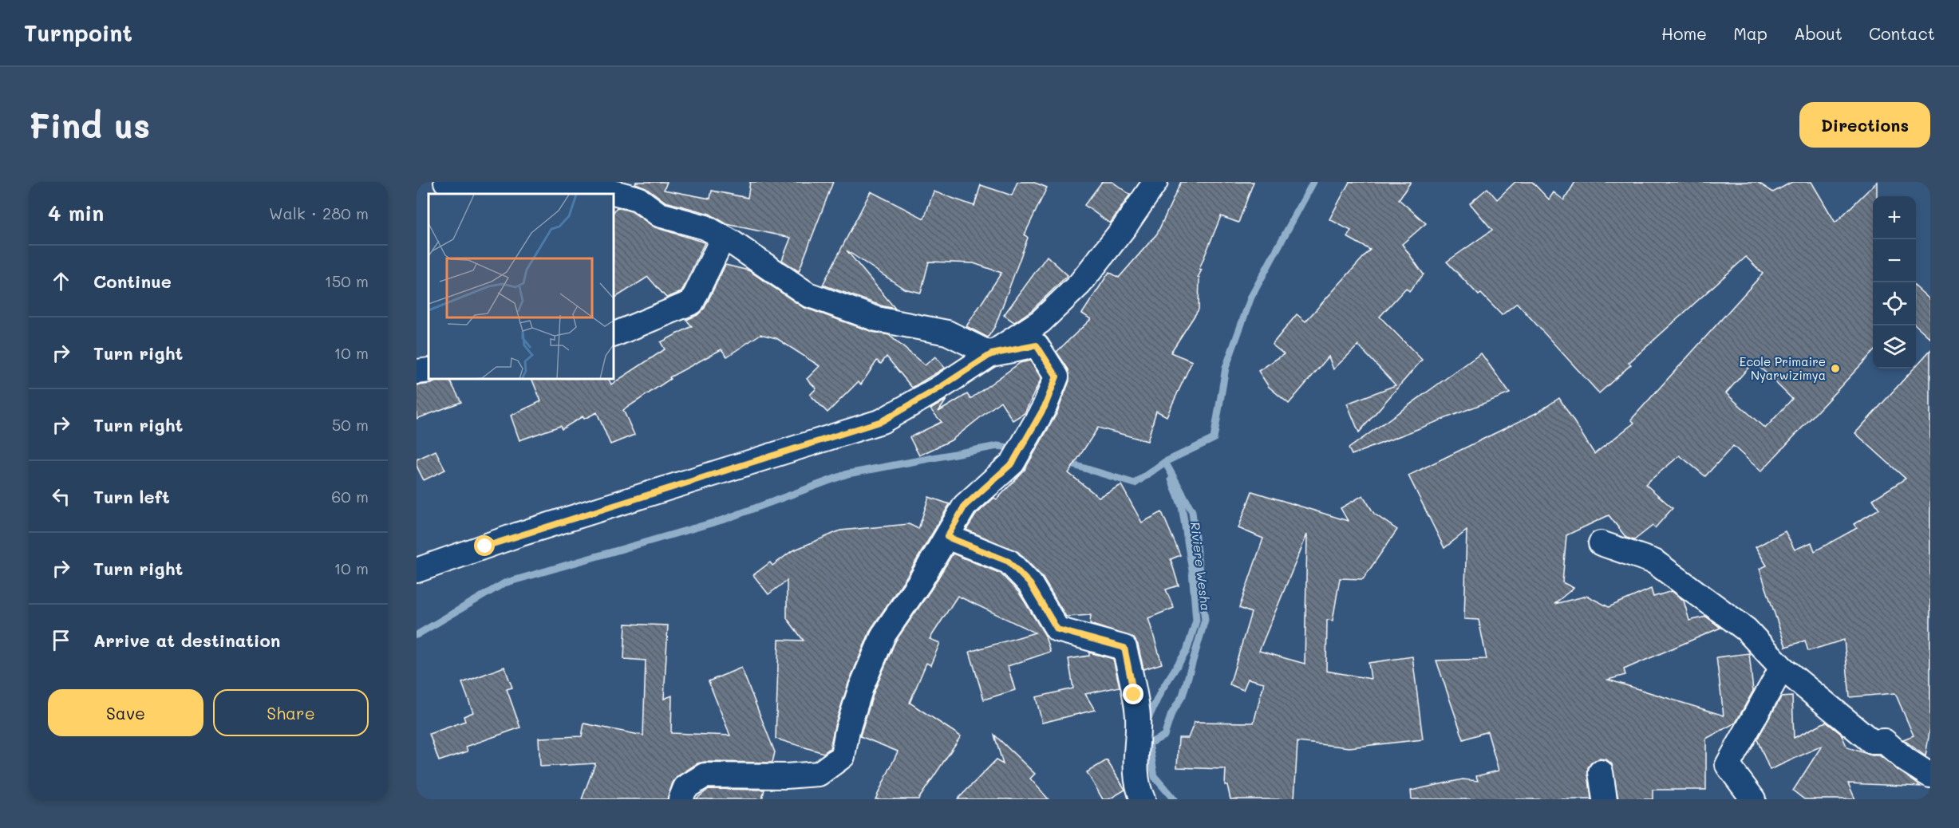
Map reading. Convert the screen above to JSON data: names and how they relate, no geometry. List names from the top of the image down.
{
  "water": ["Riviere Wesha"],
  "places": ["Ecole Primaire Nyarwizimya"],
  "page": {
    "header": "Turnpoint",
    "nav": [
      "Home",
      "Map",
      "About",
      "Contact"
    ],
    "buttons": [
      "Directions",
      ["Save", "Share"]
    ],
    "title": "Find us",
    "heading": ["4 min", "Walk · 280 m"],
    "map_buttons": ["+", "−"],
    "list": [
      ["Continue", "150 m"],
      ["Turn right", "10 m"],
      ["Turn right", "50 m"],
      ["Turn left", "60 m"],
      ["Turn right", "10 m"],
      "Arrive at destination"
    ]
  }
}
